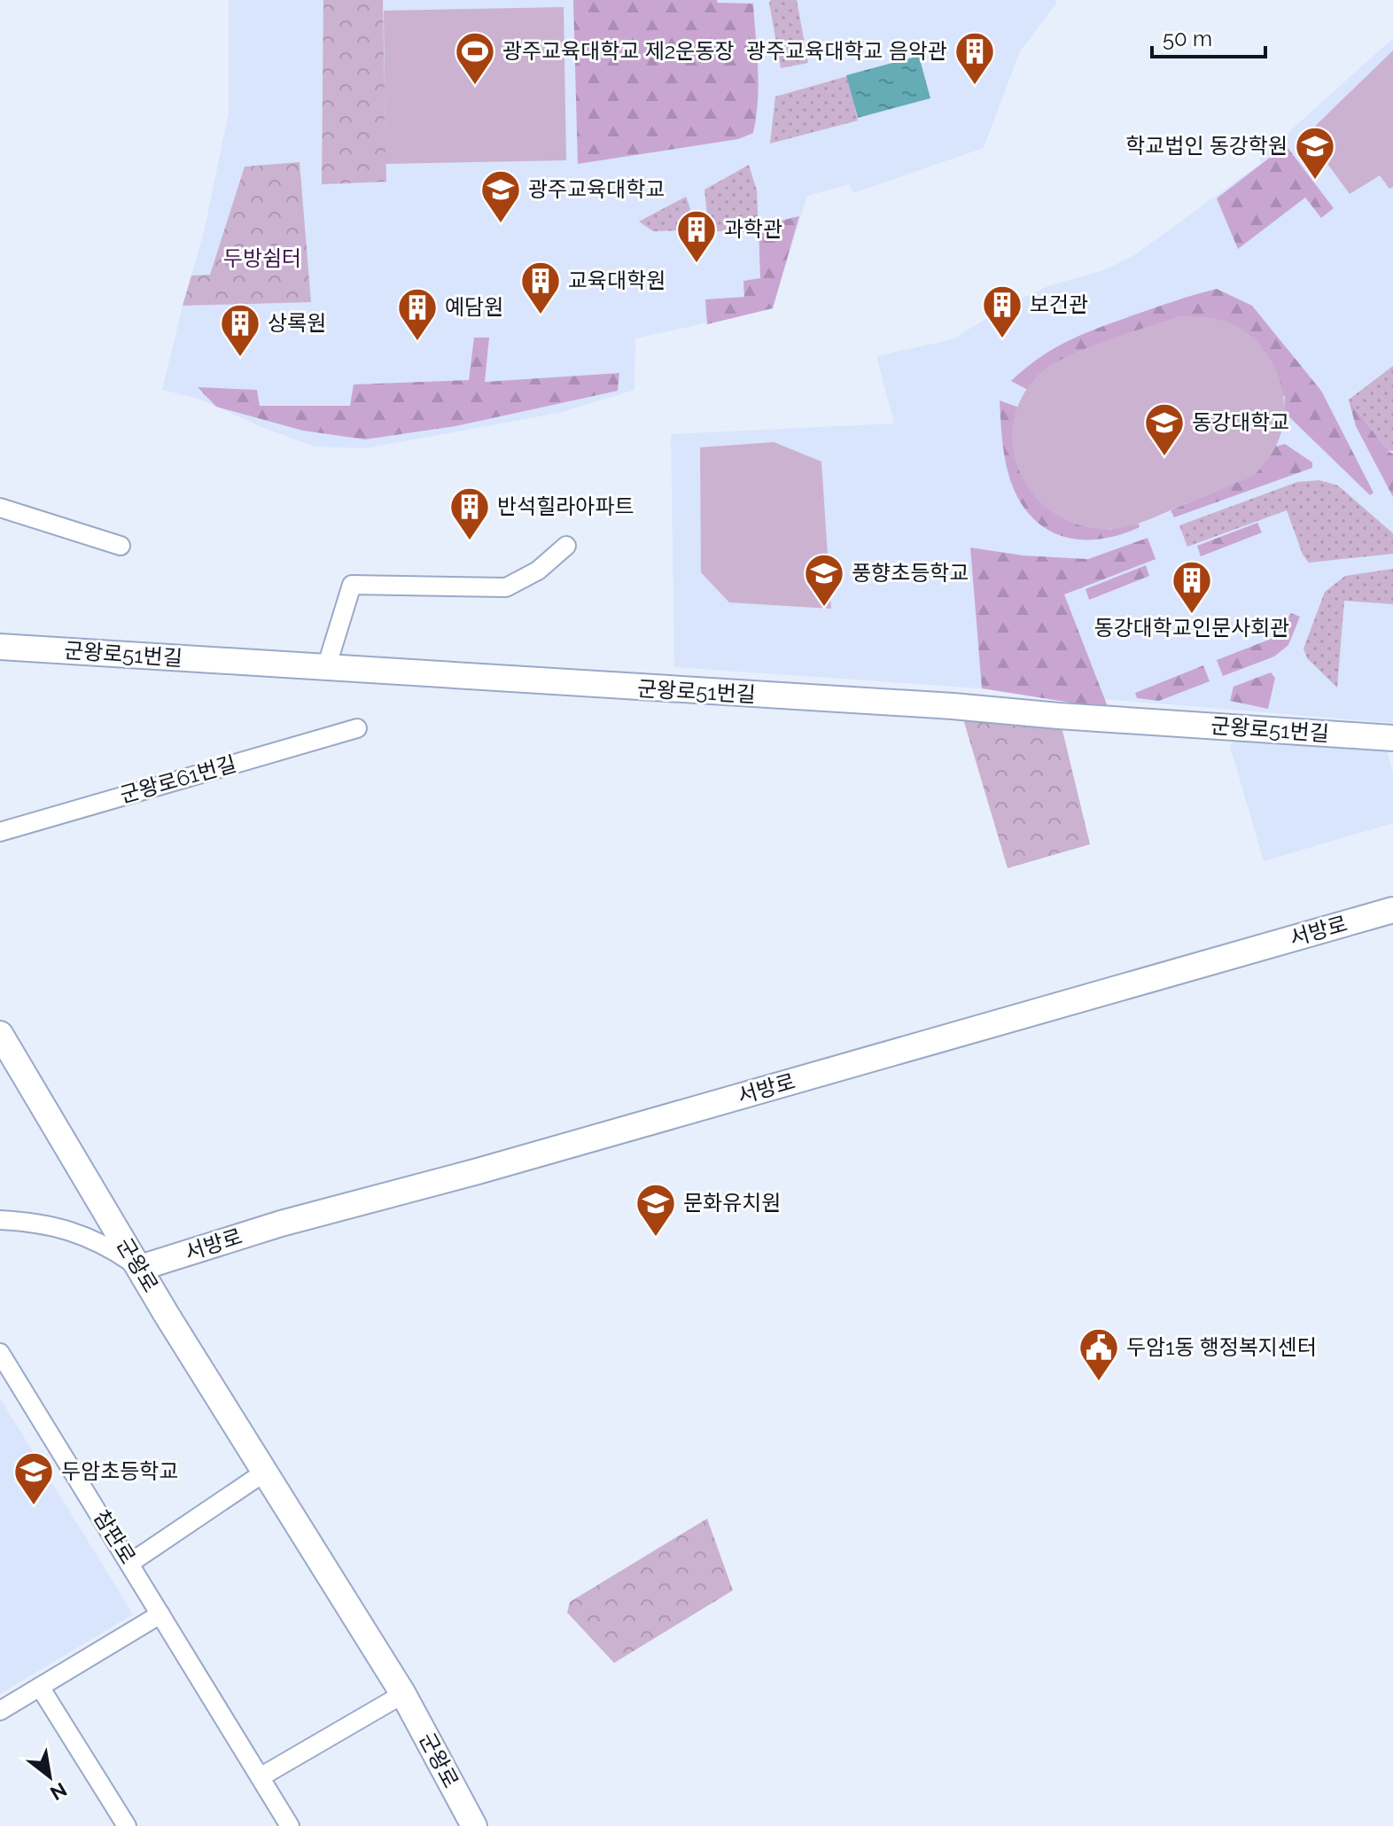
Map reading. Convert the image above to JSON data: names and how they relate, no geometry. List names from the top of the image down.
{
  "streets": {
    "main road": ["군왕로51번길", "서방로", "군왕로"],
    "street": ["군왕로61번길", "참판로"]
  },
  "crossings": [
    ["서방로", "군왕로"]
  ],
  "parks": ["두방쉼터"],
  "places": {
    "sports": ["광주교육대학교 제2운동장"],
    "building": [
      "광주교육대학교 음악관",
      "과학관",
      "교육대학원",
      "보건관",
      "예담원",
      "상록원",
      "반석힐라아파트",
      "동강대학교인문사회관"
    ],
    "school or university": [
      "학교법인 동강학원",
      "광주교육대학교",
      "동강대학교",
      "풍향초등학교",
      "문화유치원",
      "두암초등학교"
    ],
    "public building": ["두암1동 행정복지센터"]
  },
  "scale_bar": "50 m",
  "north": "bottom right"
}
